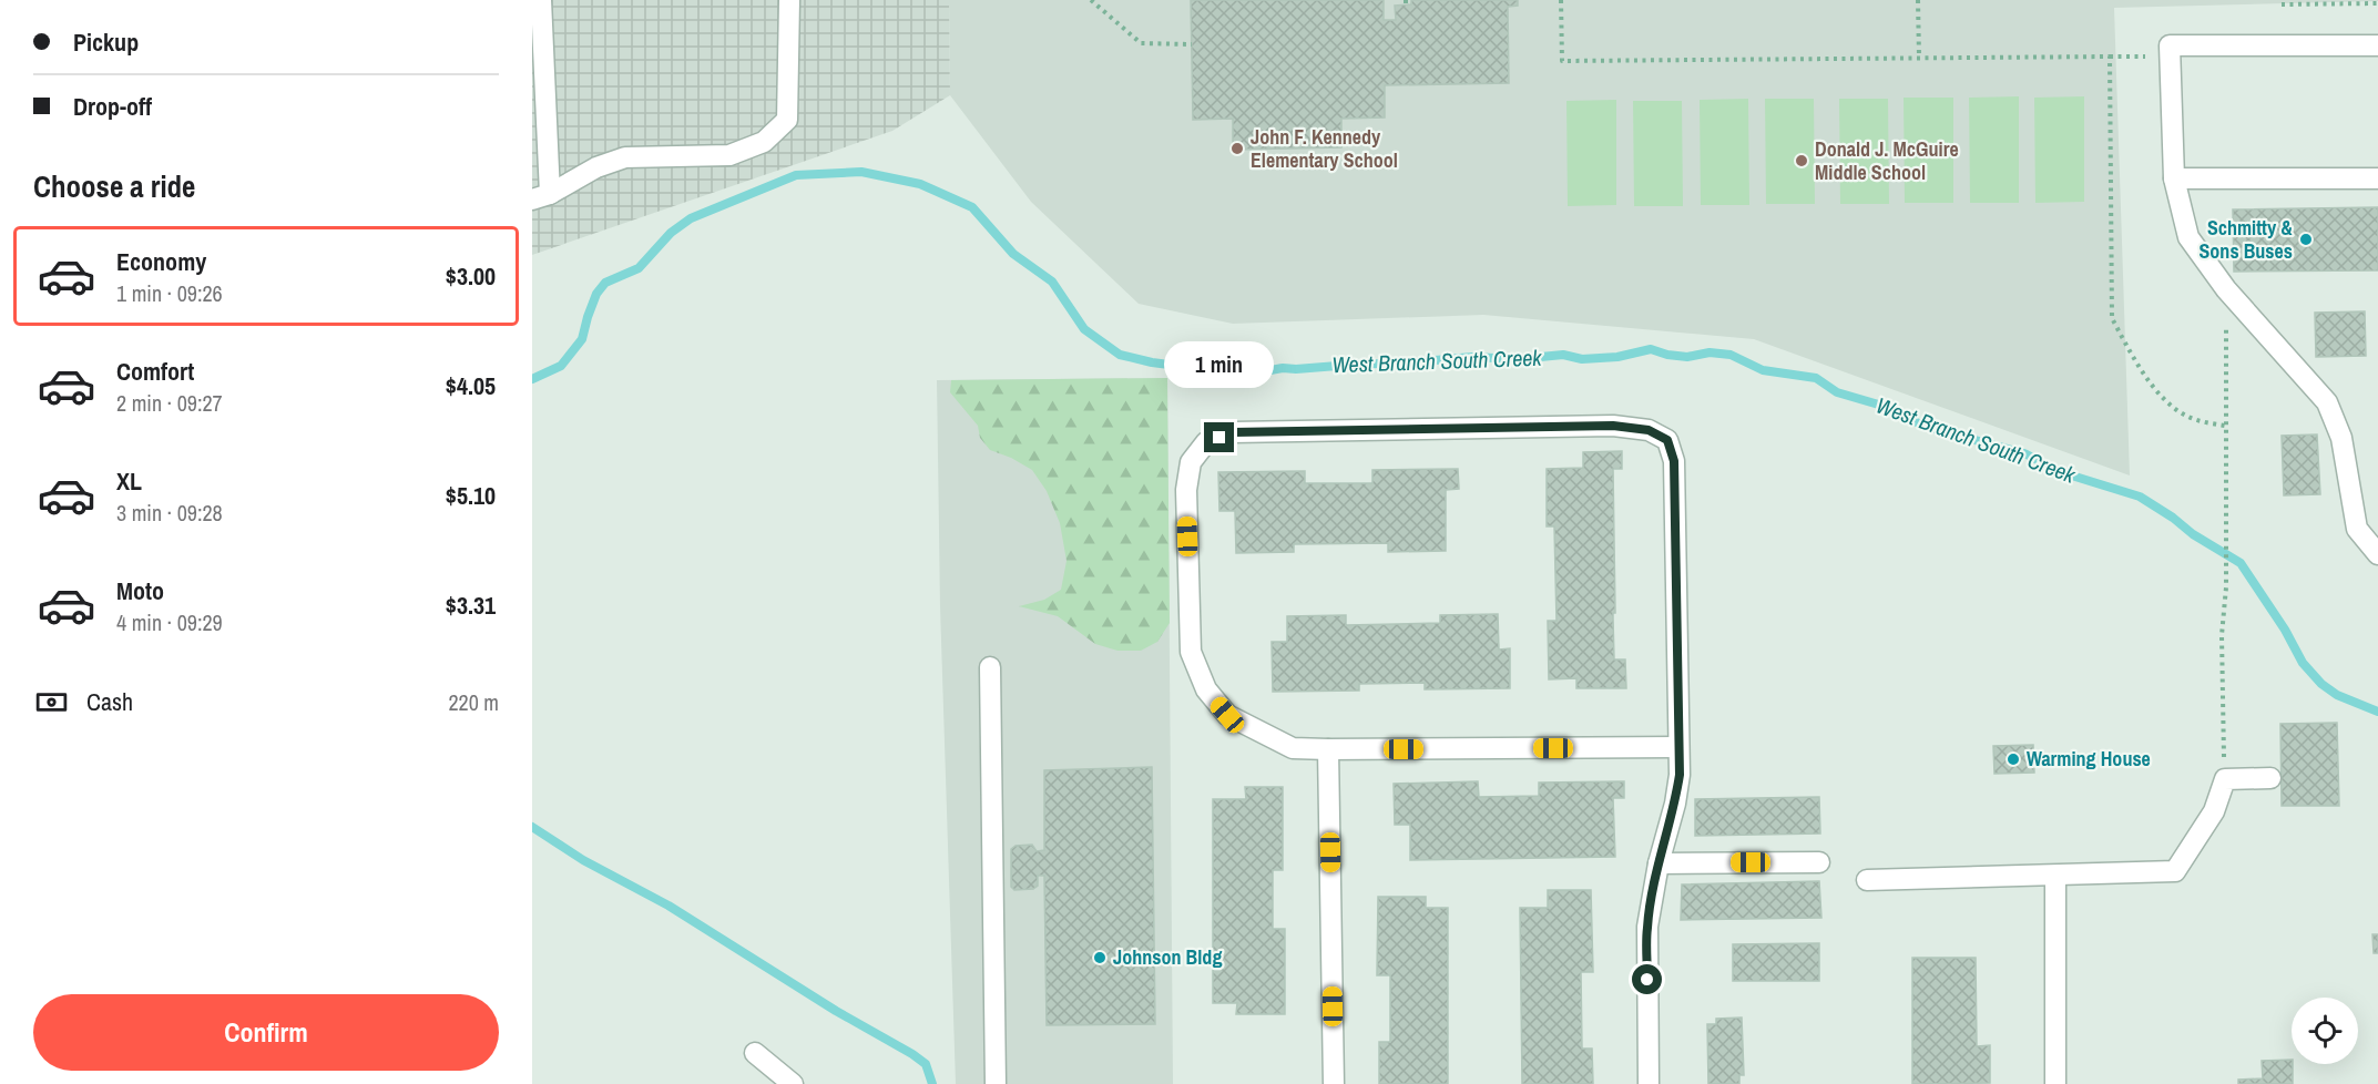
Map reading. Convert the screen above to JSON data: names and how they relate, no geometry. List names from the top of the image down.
{
  "water": ["West Branch South Creek"],
  "places": [
    "John F. Kennedy Elementary School",
    "Donald J. McGuire Middle School",
    "Schmitty & Sons Buses",
    "Warming House",
    "Johnson Bldg"
  ],
  "page": {
    "banner": ["Pickup", "Drop-off"],
    "heading": "Choose a ride",
    "list": [
      {
        "name": "Economy",
        "note": "1 min · 09:26",
        "value": "$3.00"
      },
      {
        "name": "Comfort",
        "note": "2 min · 09:27",
        "value": "$4.05"
      },
      {
        "name": "XL",
        "note": "3 min · 09:28",
        "value": "$5.10"
      },
      {
        "name": "Moto",
        "note": "4 min · 09:29",
        "value": "$3.31"
      }
    ],
    "bubble": "1 min",
    "pay": ["Cash", "220 m"],
    "buttons": "Confirm"
  }
}
